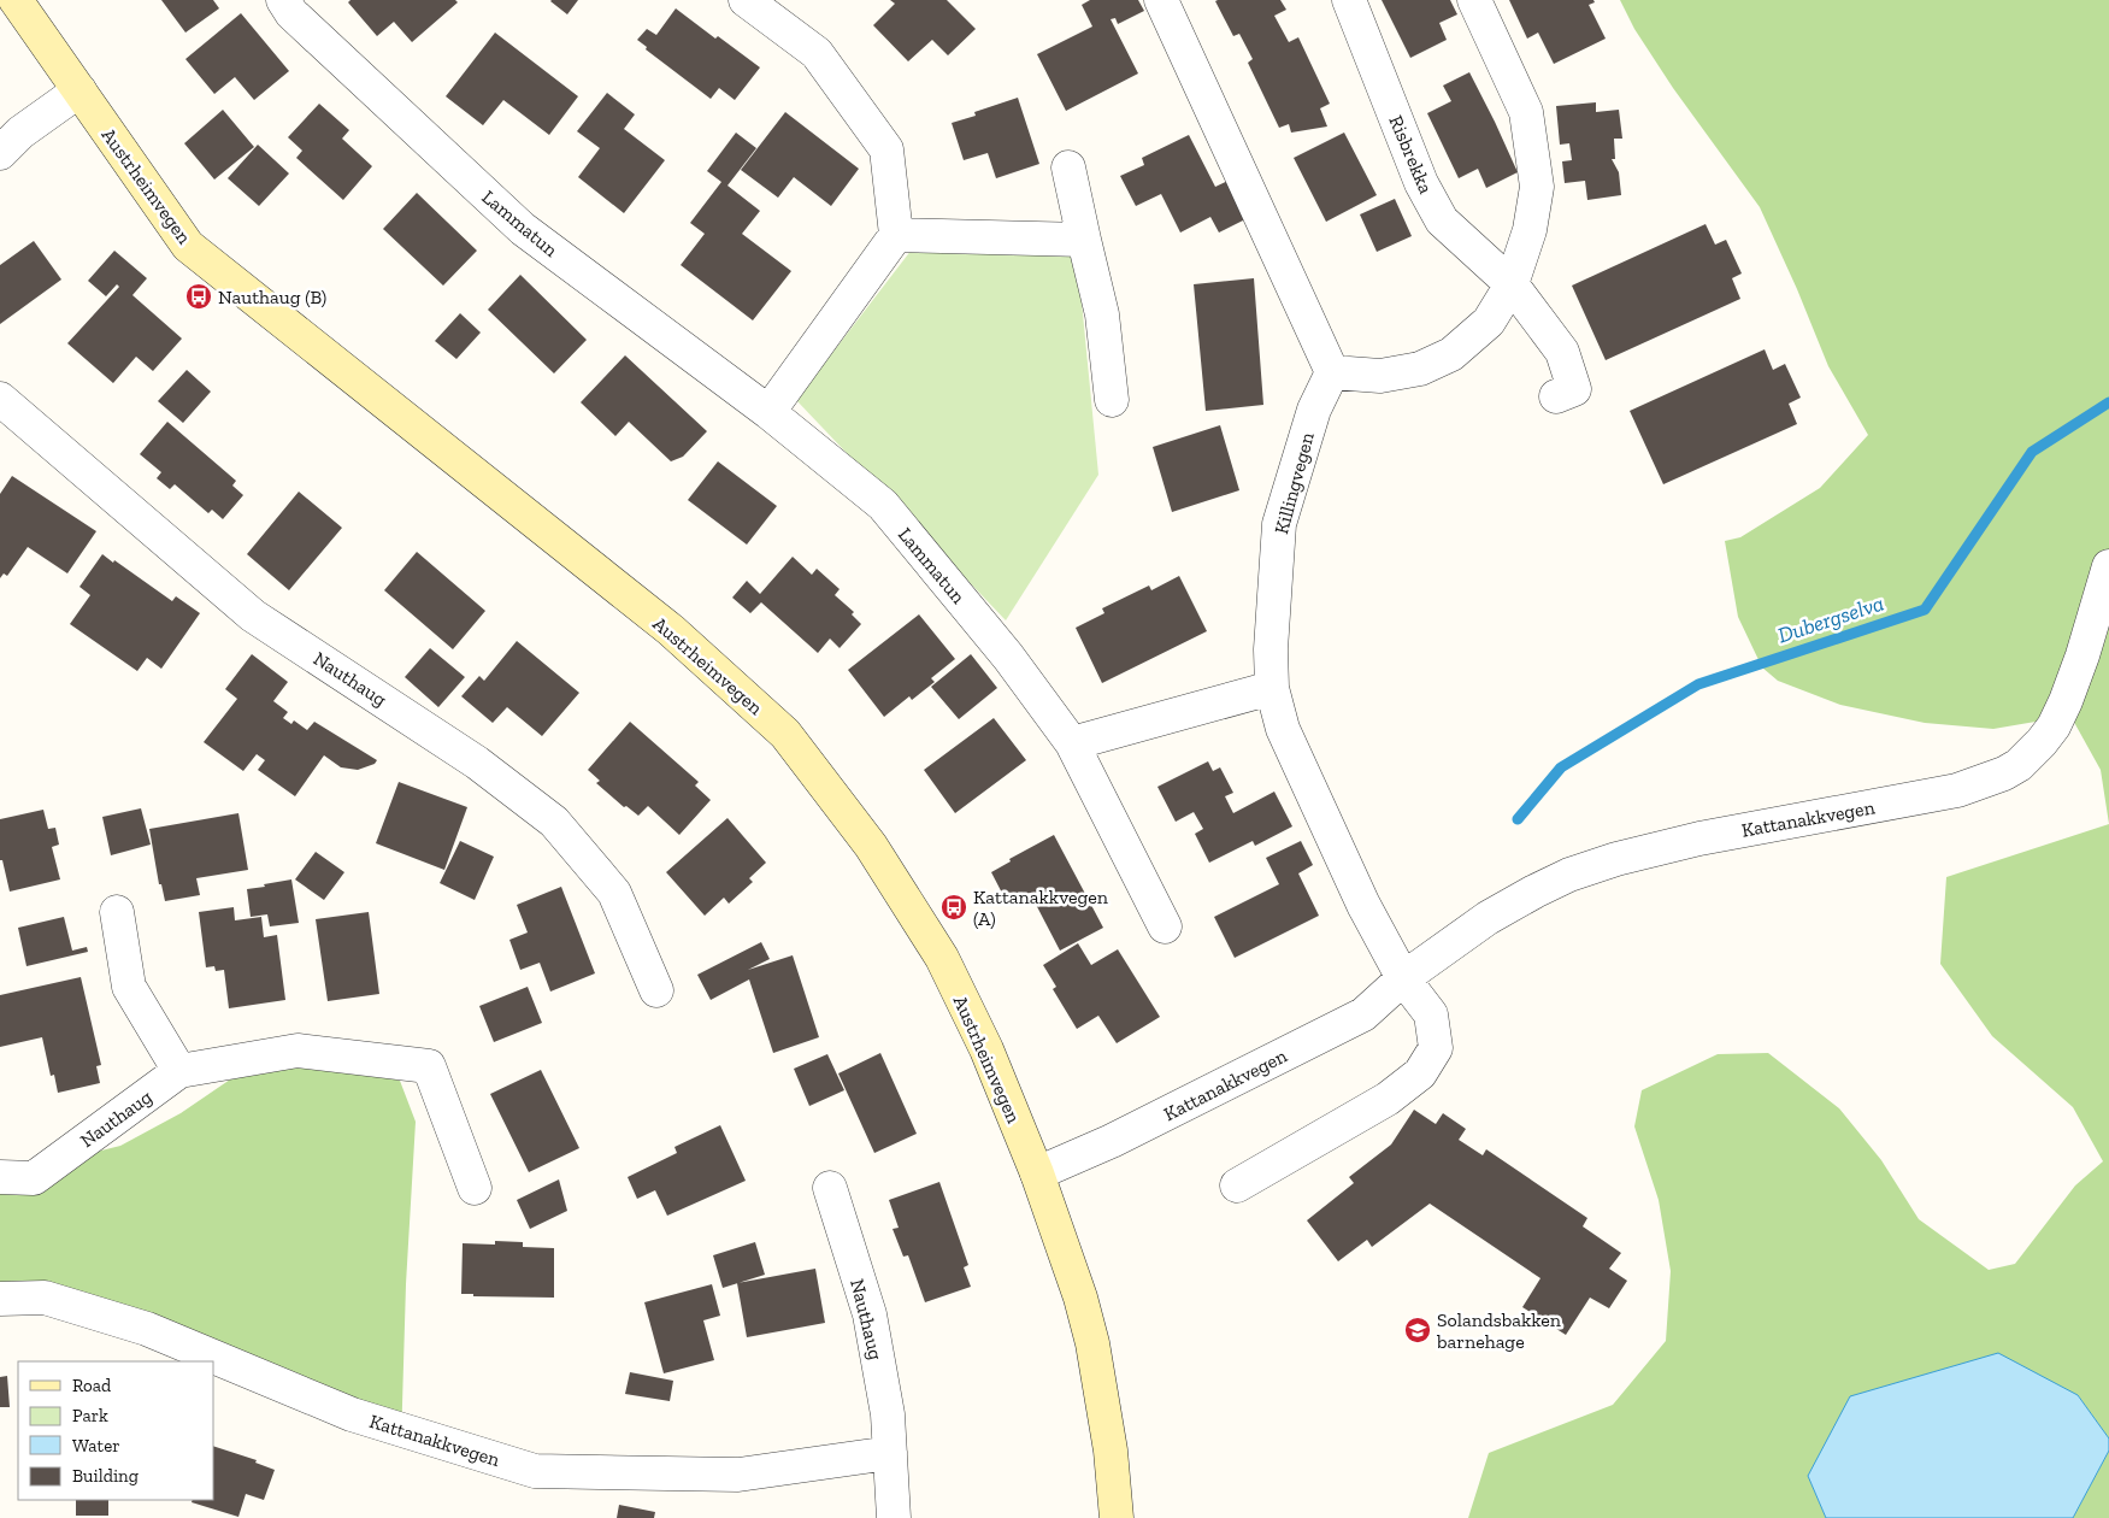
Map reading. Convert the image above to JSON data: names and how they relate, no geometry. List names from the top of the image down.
{
  "streets": {
    "main road": ["Austrheimvegen"],
    "street": [
      "Risbrekka",
      "Lammatun",
      "Killingvegen",
      "Nauthaug",
      "Kattanakkvegen"
    ]
  },
  "crossings": [
    ["Austrheimvegen", "Kattanakkvegen"],
    ["Killingvegen", "Kattanakkvegen"],
    ["Nauthaug", "Kattanakkvegen"]
  ],
  "water": ["Dubergselva"],
  "places": {
    "bus stop": ["Nauthaug (B)", "Kattanakkvegen (A)"],
    "school or university": ["Solandsbakken barnehage"]
  },
  "legend": [
    "Road",
    "Park",
    "Water",
    "Building"
  ]
}
